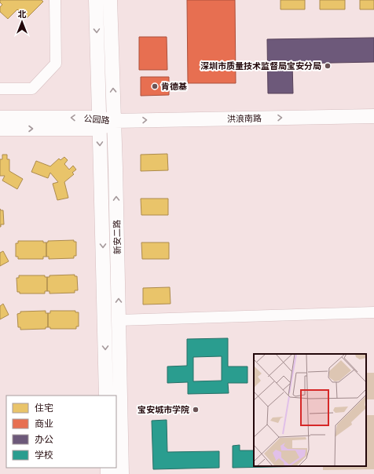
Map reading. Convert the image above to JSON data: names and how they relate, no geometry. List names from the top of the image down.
{
  "streets": {
    "main road": ["洪浪南路", "公园路", "新安二路"]
  },
  "crossings": [
    ["洪浪南路", "公园路"],
    ["洪浪南路", "新安二路"],
    ["公园路", "新安二路"]
  ],
  "one_way": ["洪浪南路"],
  "places": ["深圳市质量技术监督局宝安分局", "肯德基", "宝安城市学院"],
  "legend": [
    "住宅",
    "商业",
    "办公",
    "学校"
  ],
  "north": "top"
}
